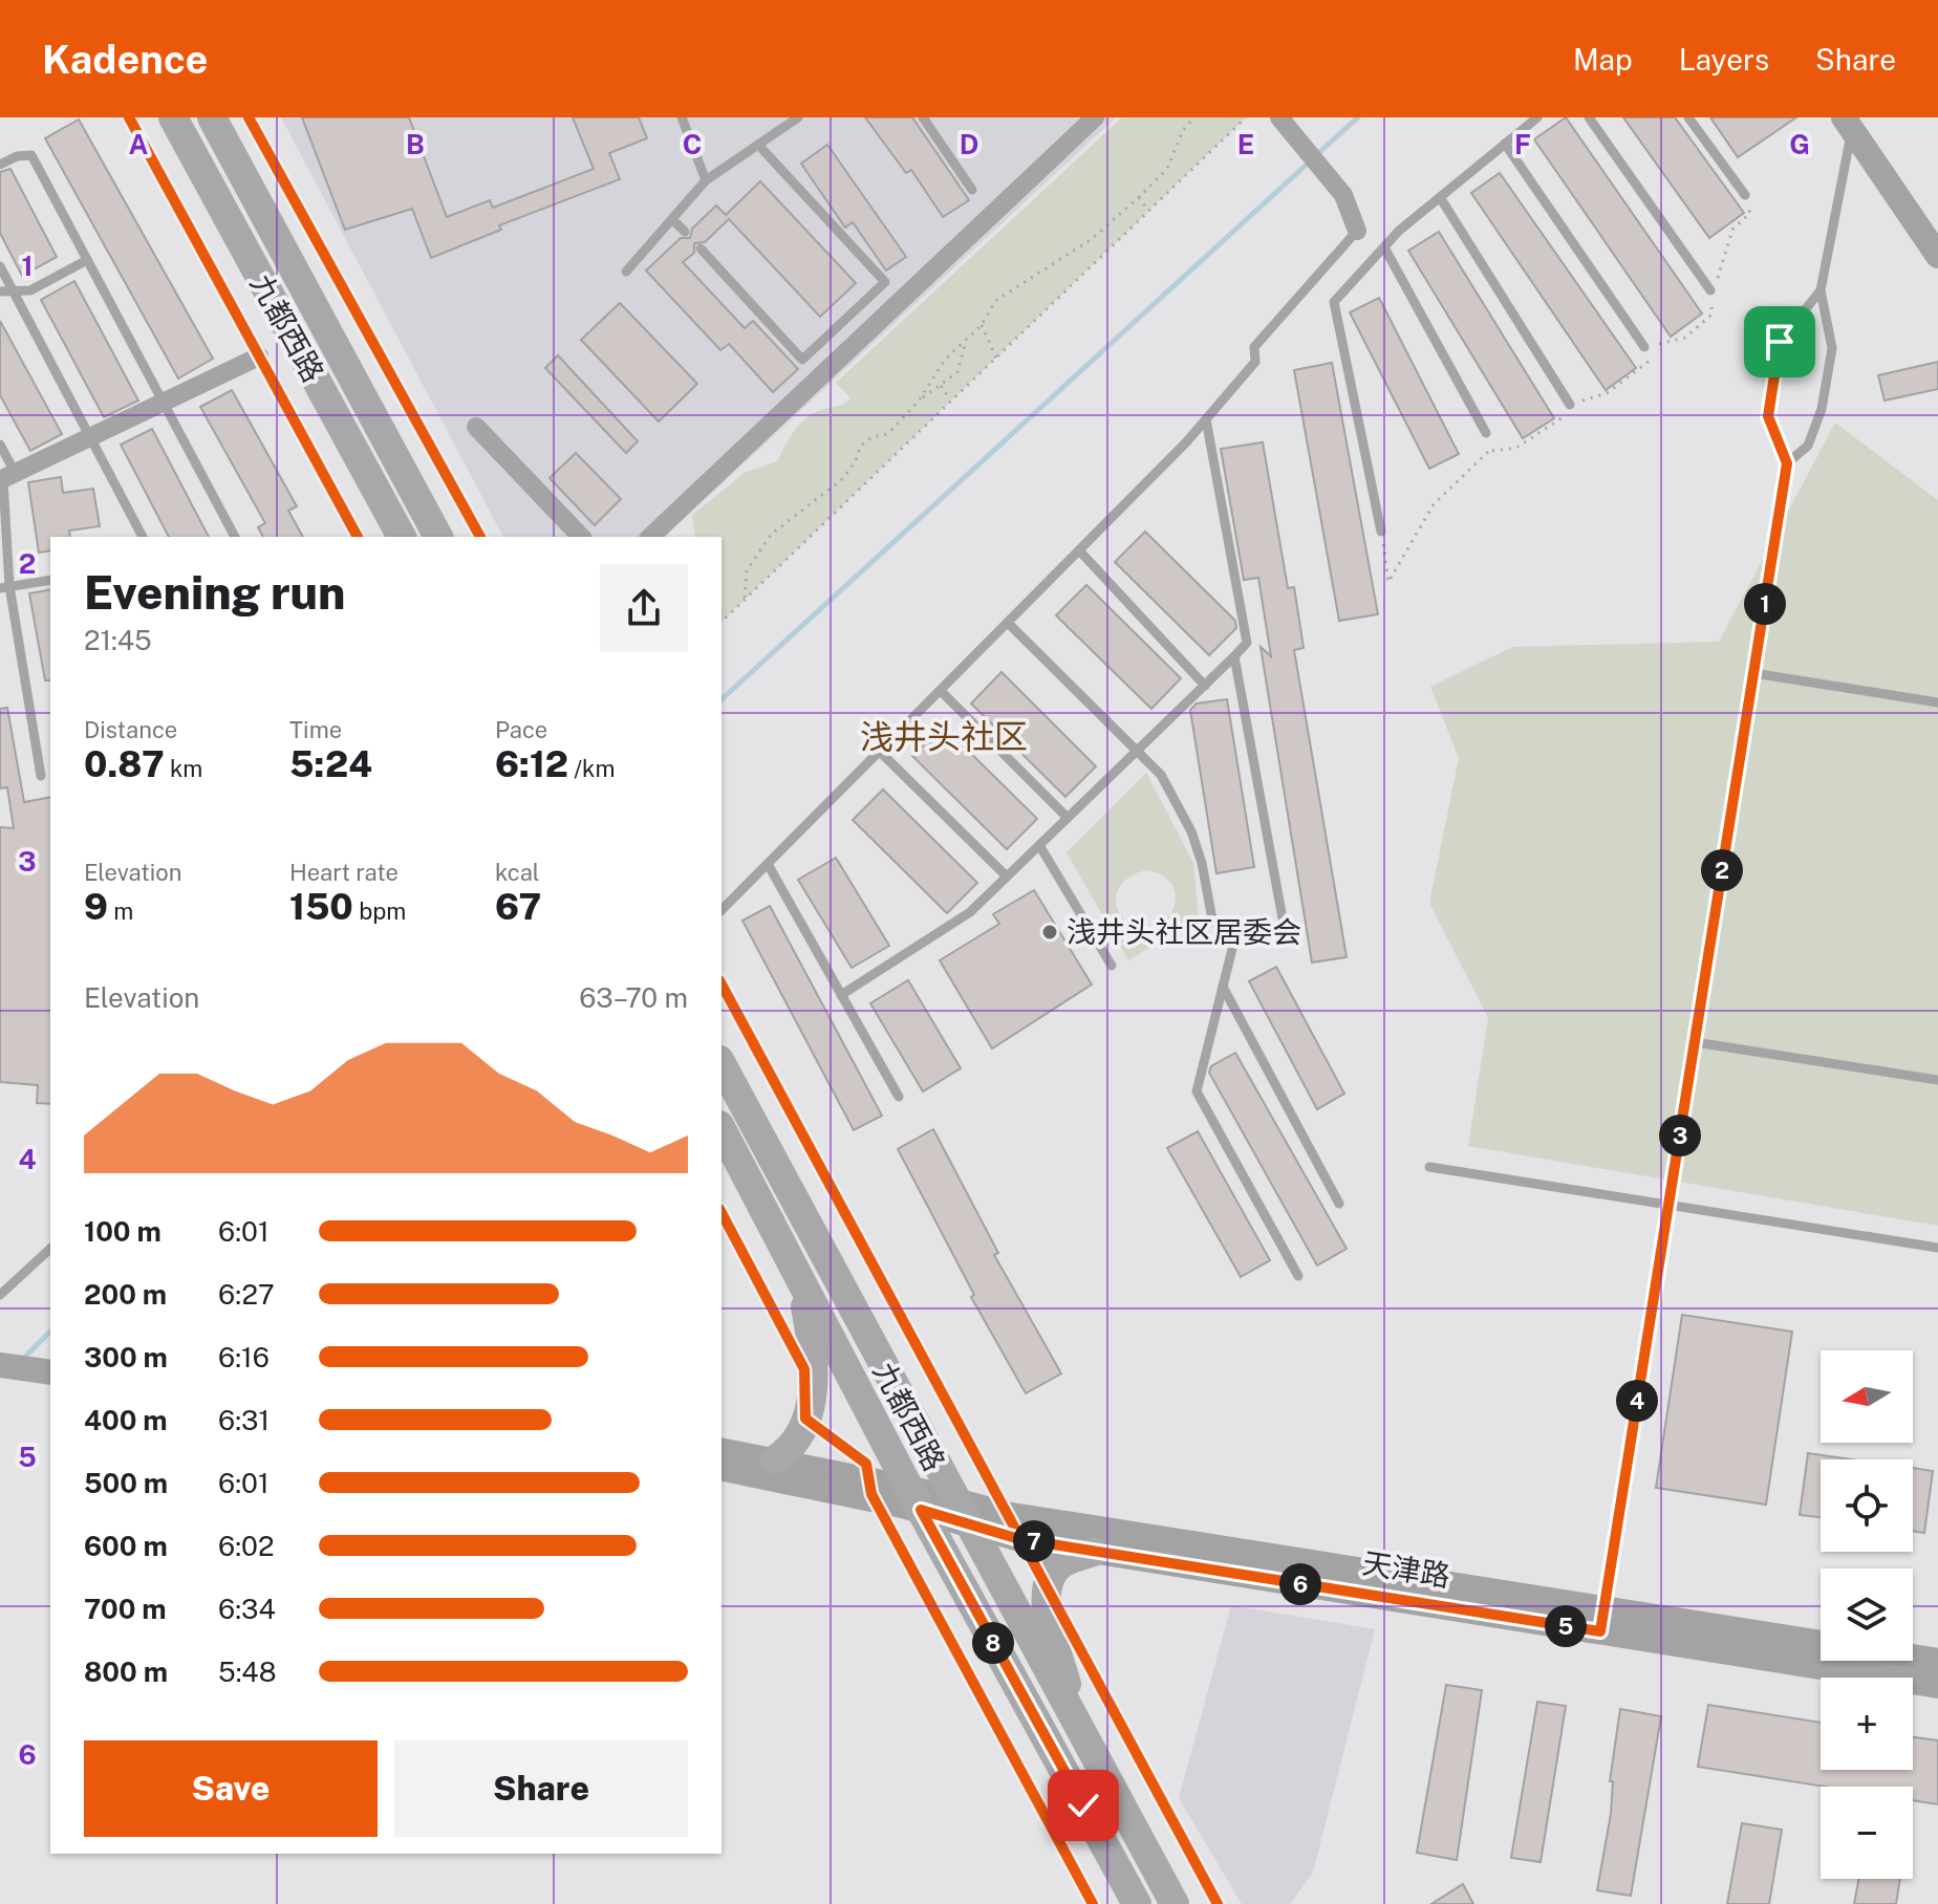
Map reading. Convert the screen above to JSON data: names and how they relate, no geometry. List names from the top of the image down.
{
  "streets": {
    "main road": ["九都西路", "天津路"]
  },
  "crossings": [
    ["九都西路", "天津路"]
  ],
  "districts": ["浅井头社区"],
  "places": ["浅井头社区居委会"],
  "north": "left",
  "page": {
    "header": "Kadence",
    "nav": ["Map", "Layers", "Share"],
    "heading": ["Evening run", "21:45"],
    "pins": [
      "1",
      "2",
      "3",
      "4",
      "7",
      "6",
      "5",
      "8"
    ],
    "stats": [
      ["Distance", "0.87 km"],
      ["Time", "5:24"],
      ["Pace", "6:12 /km"],
      ["Elevation", "9 m"],
      ["Heart rate", "150 bpm"],
      ["kcal", "67"]
    ],
    "chart": ["Elevation", "63–70 m"],
    "list": [
      {
        "name": "100 m",
        "note": "6:01"
      },
      {
        "name": "200 m",
        "note": "6:27"
      },
      {
        "name": "300 m",
        "note": "6:16"
      },
      {
        "name": "400 m",
        "note": "6:31"
      },
      {
        "name": "500 m",
        "note": "6:01"
      },
      {
        "name": "600 m",
        "note": "6:02"
      },
      {
        "name": "700 m",
        "note": "6:34"
      },
      {
        "name": "800 m",
        "note": "5:48"
      }
    ],
    "map_buttons": ["+", "−"],
    "buttons": ["Save", "Share"]
  },
  "grid": {
    "columns": [
      "A",
      "B",
      "C",
      "D",
      "E",
      "F",
      "G"
    ],
    "rows": [
      "1",
      "2",
      "3",
      "4",
      "5",
      "6"
    ]
  }
}
